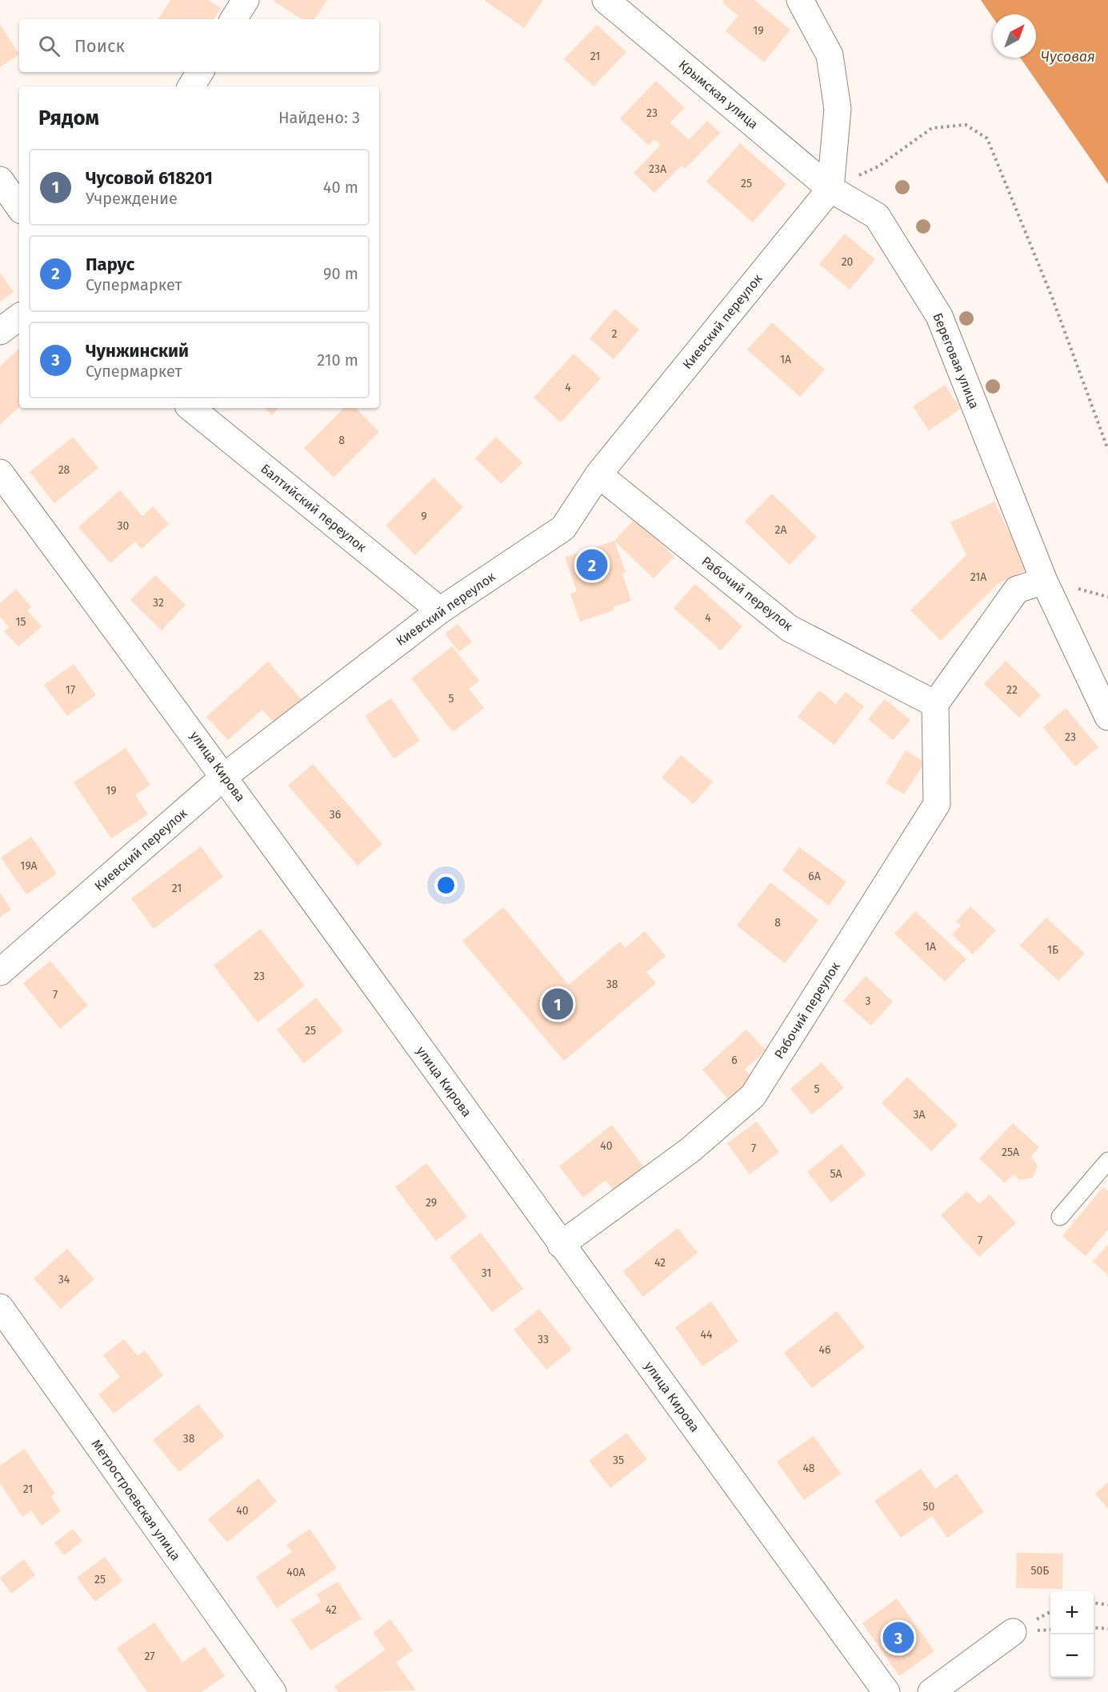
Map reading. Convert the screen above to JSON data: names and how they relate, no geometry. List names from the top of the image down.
{
  "streets": {
    "street": [
      "Крымская улица",
      "Киевский переулок",
      "Береговая улица",
      "Балтийский переулок",
      "Рабочий переулок",
      "улица Кирова",
      "Метростроевская улица"
    ]
  },
  "crossings": [
    ["Крымская улица", "Киевский переулок"],
    ["Крымская улица", "Береговая улица"],
    ["Киевский переулок", "Береговая улица"],
    ["Киевский переулок", "Балтийский переулок"],
    ["Киевский переулок", "Рабочий переулок"],
    ["Киевский переулок", "улица Кирова"],
    ["Рабочий переулок", "улица Кирова"]
  ],
  "water": ["Чусовая"],
  "house_numbers": [
    "19",
    "21",
    "23",
    "23А",
    "25",
    "20",
    "2",
    "1А",
    "4",
    "8",
    "28",
    "9",
    "30",
    "2А",
    "21А",
    "32",
    "4",
    "15",
    "17",
    "22",
    "5",
    "23",
    "19",
    "36",
    "19А",
    "6А",
    "21",
    "8",
    "1А",
    "1Б",
    "23",
    "38",
    "7",
    "3",
    "25",
    "6",
    "5",
    "3А",
    "40",
    "7",
    "25А",
    "5А",
    "29",
    "7",
    "42",
    "31",
    "34",
    "44",
    "33",
    "46",
    "38",
    "35",
    "48",
    "21",
    "50",
    "40",
    "50Б",
    "40А",
    "25",
    "42",
    "27"
  ],
  "north": "top right",
  "page": {
    "search": "Поиск",
    "heading": ["Рядом", "Найдено: 3"],
    "list": [
      {
        "mark": "1",
        "name": "Чусовой 618201",
        "note": "Учреждение",
        "value": "40 m"
      },
      {
        "mark": "2",
        "name": "Парус",
        "note": "Супермаркет",
        "value": "90 m"
      },
      {
        "mark": "3",
        "name": "Чунжинский",
        "note": "Супермаркет",
        "value": "210 m"
      }
    ],
    "pins": ["2", "1", "3"],
    "map_buttons": ["+", "−"]
  }
}
